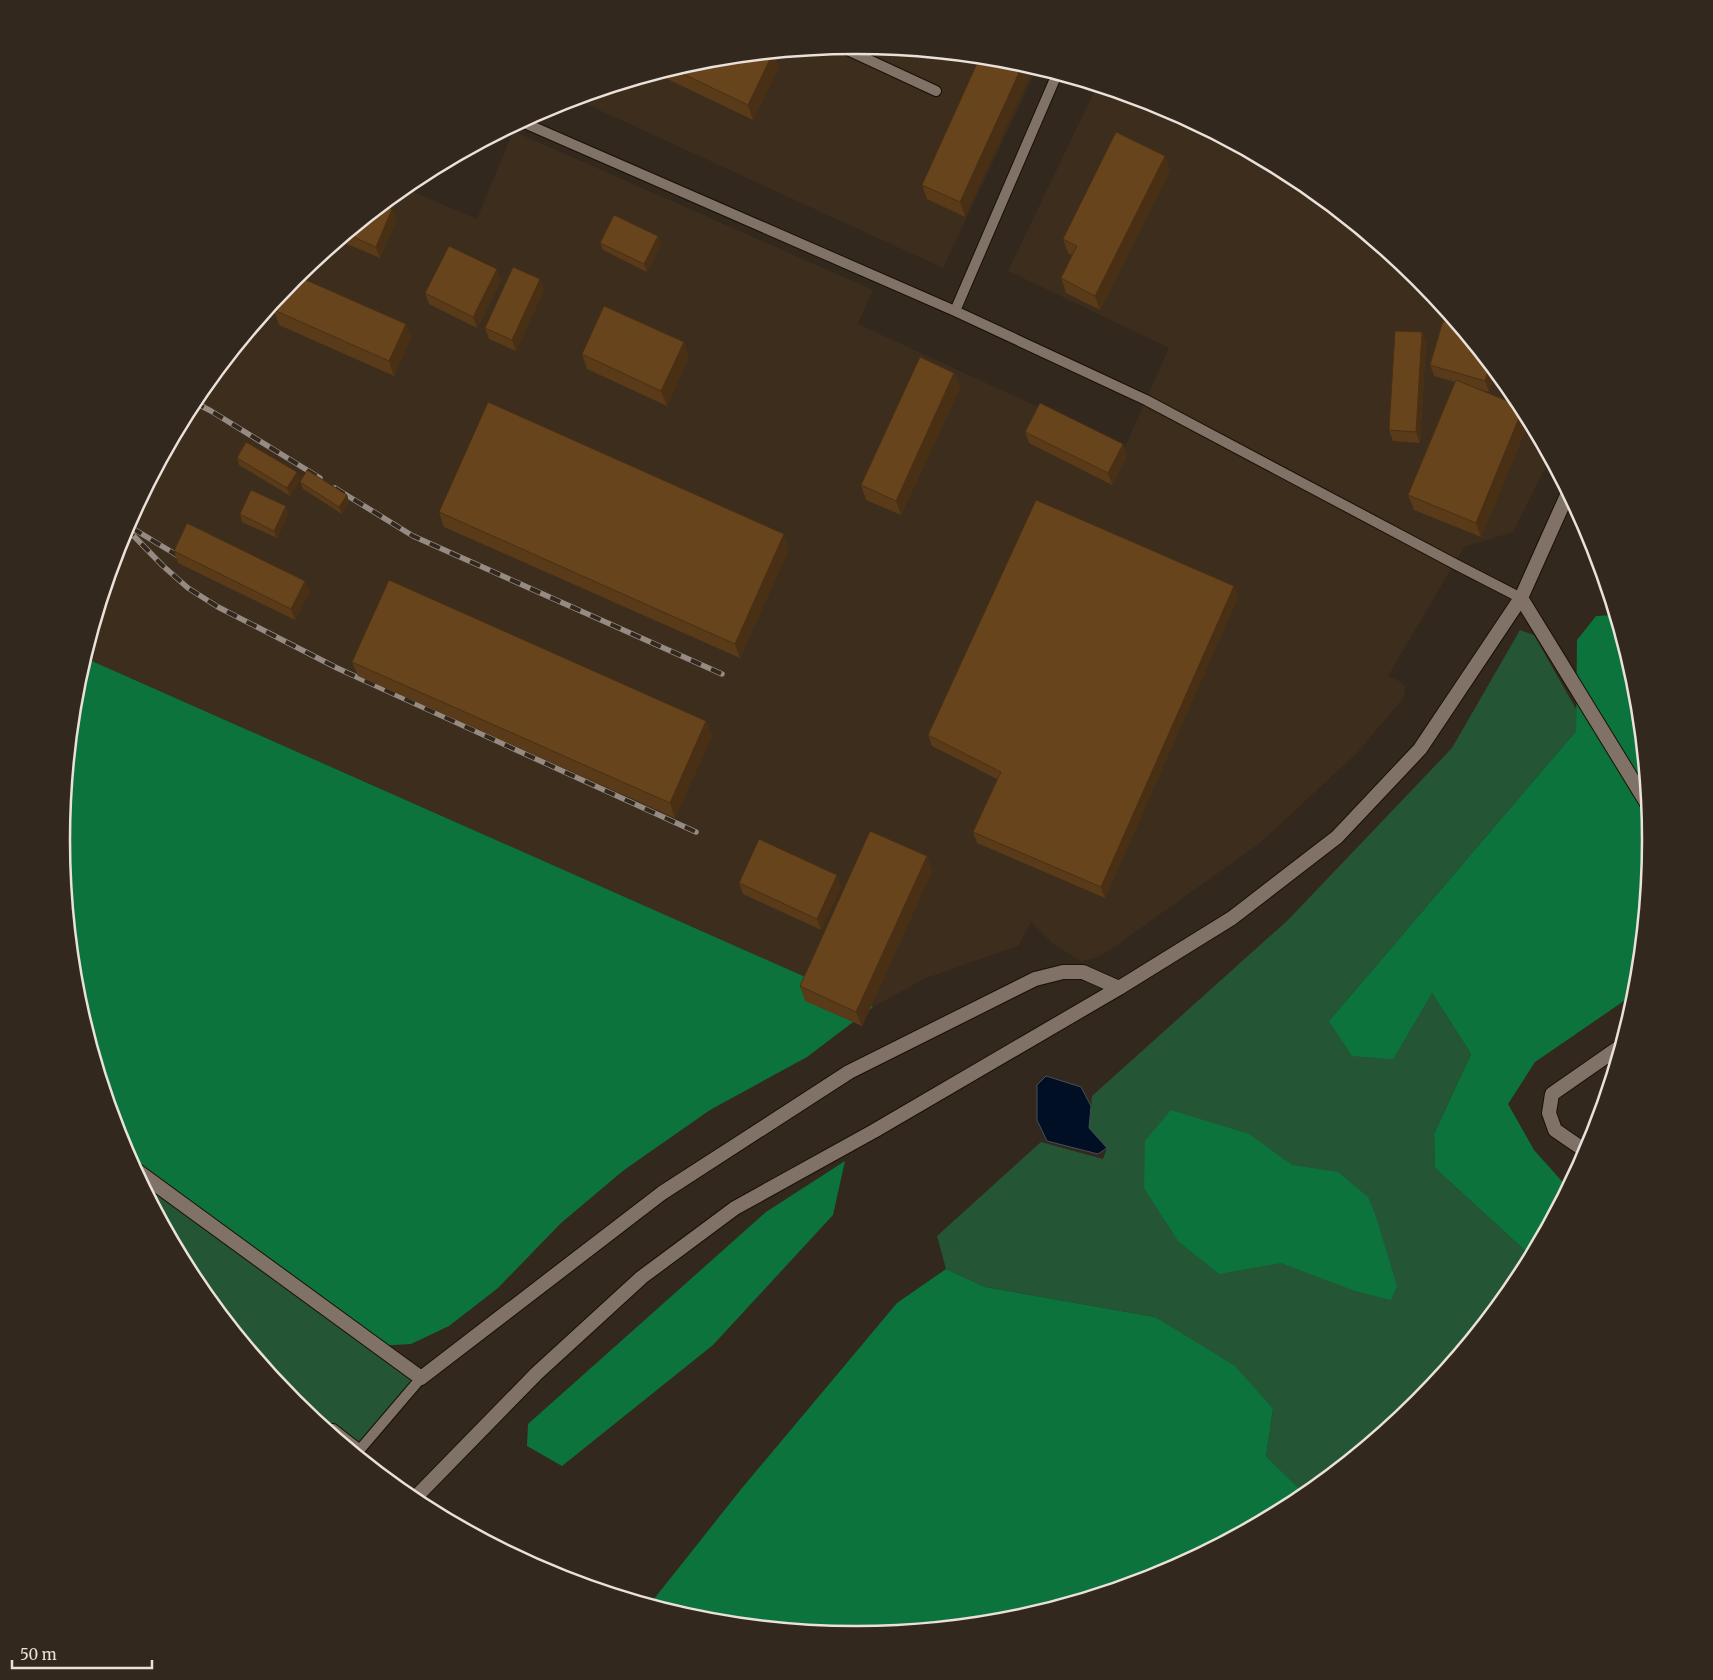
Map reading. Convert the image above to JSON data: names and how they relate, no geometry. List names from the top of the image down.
{
  "scale_bar": "50 m"
}
